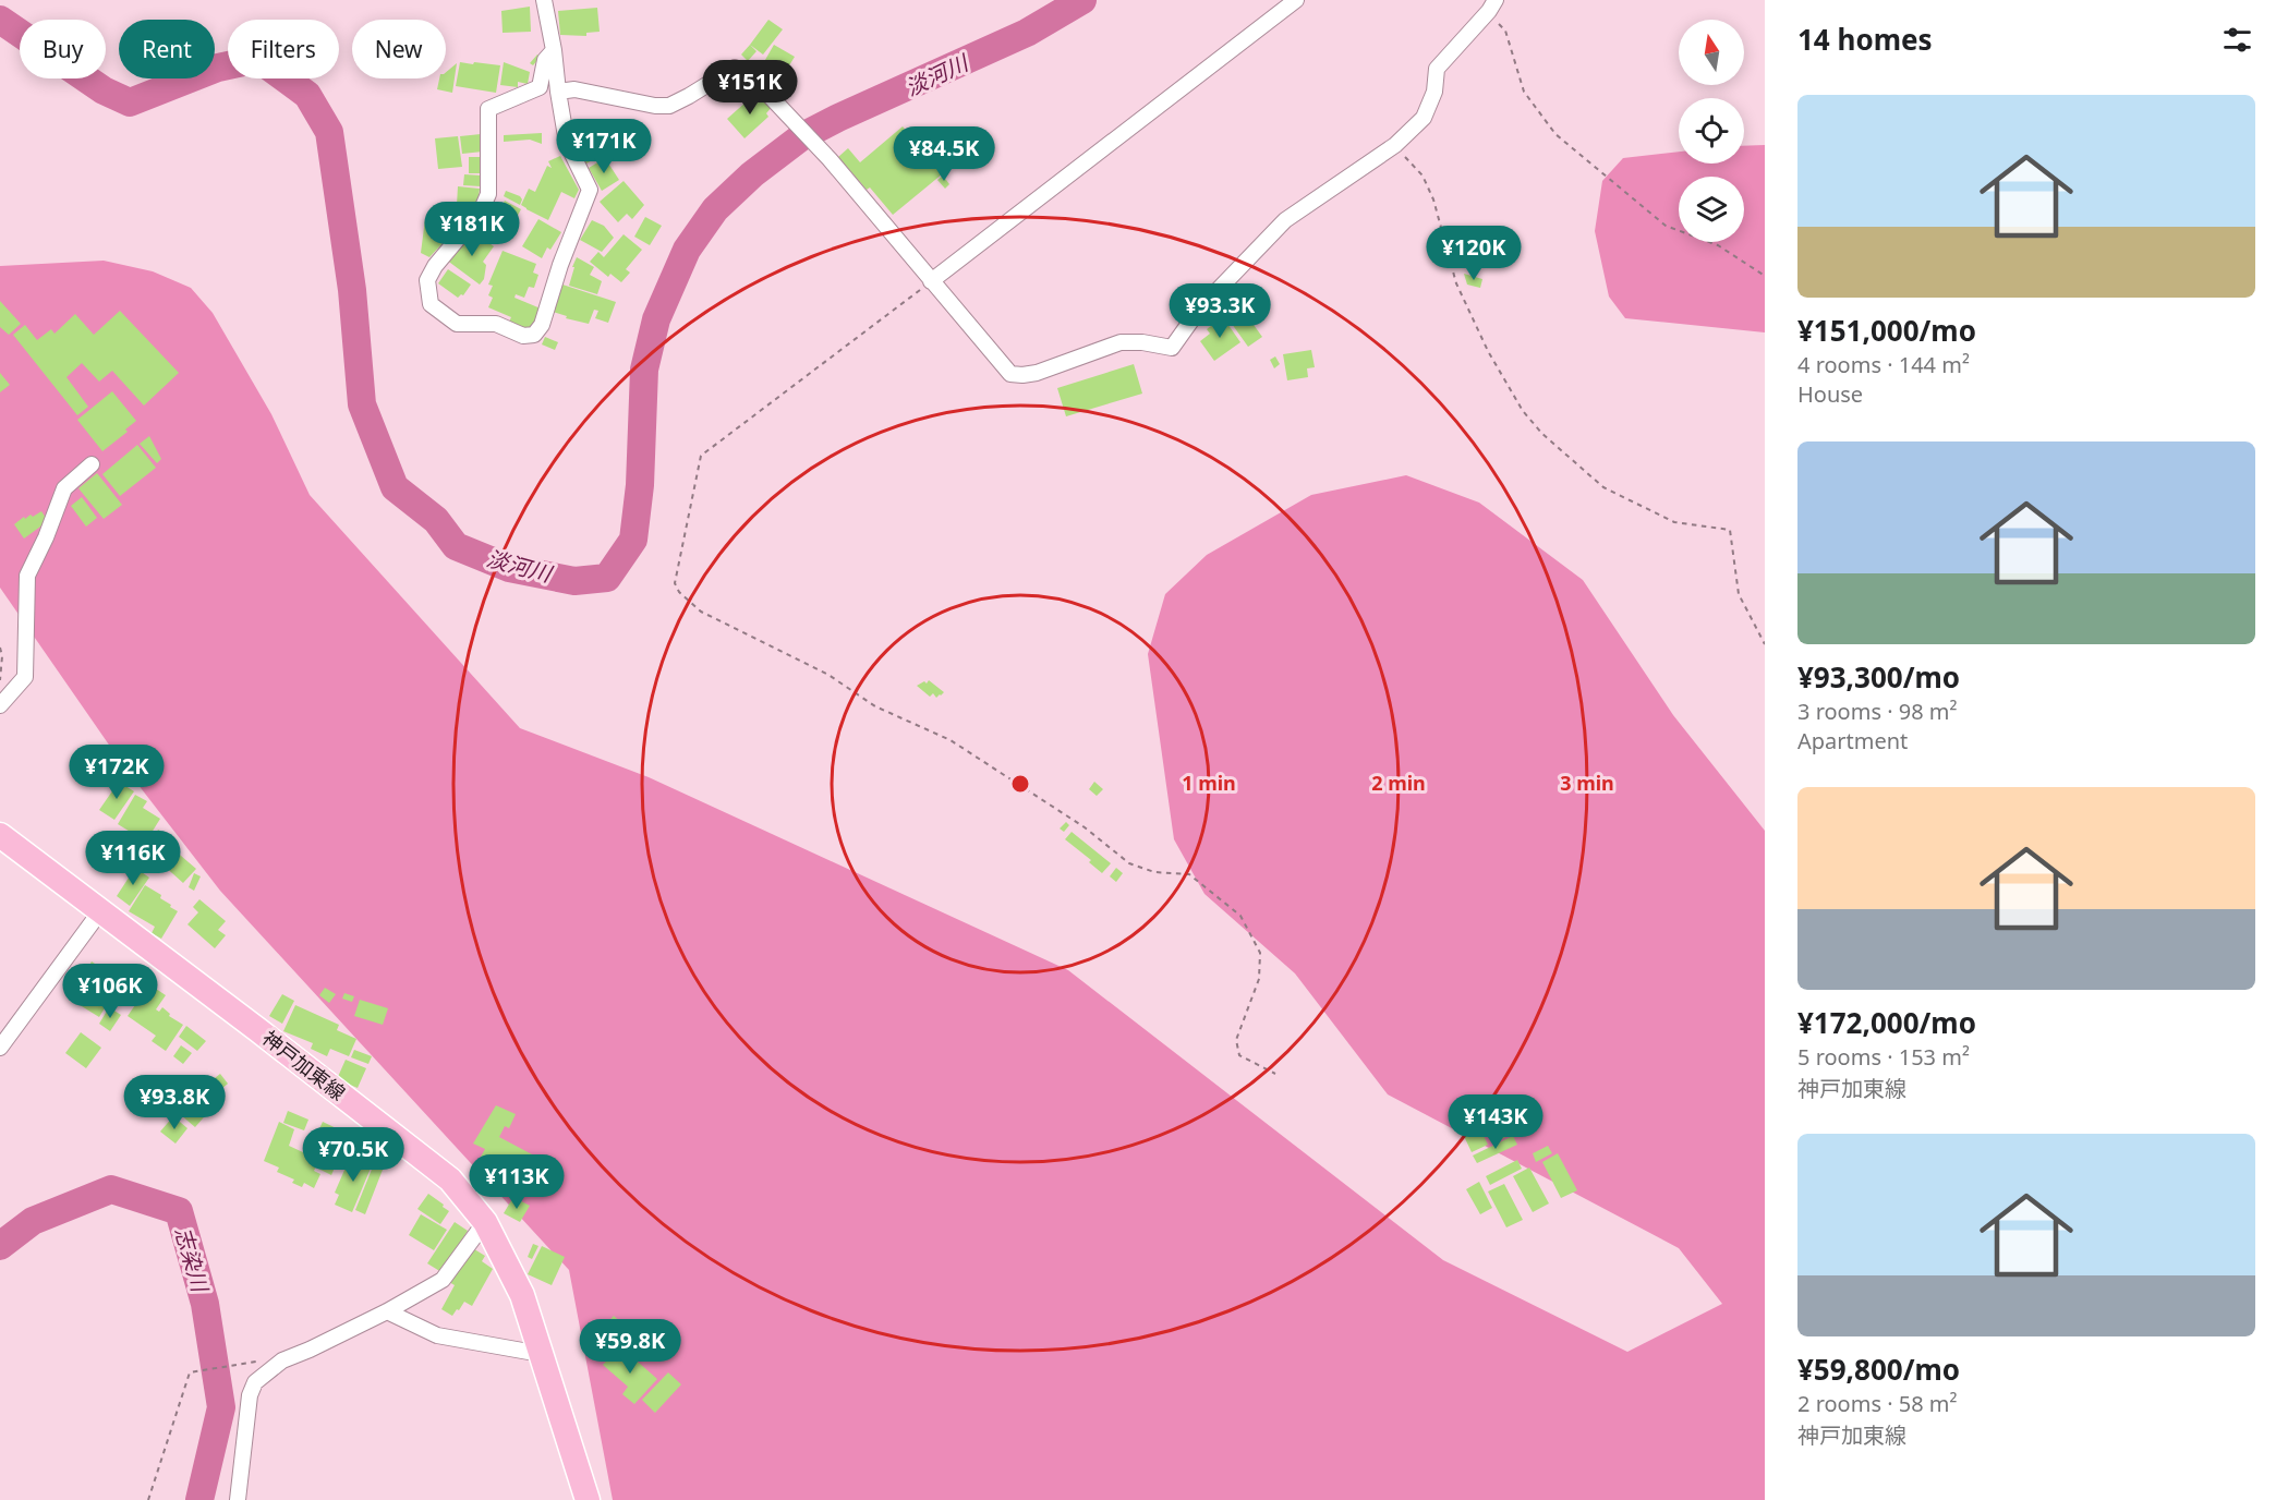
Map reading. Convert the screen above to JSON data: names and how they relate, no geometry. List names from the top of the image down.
{
  "streets": {
    "main road": ["神戸加東線"]
  },
  "water": ["淡河川", "志染川"],
  "north": "top",
  "page": {
    "heading": "14 homes",
    "chip": [
      "Buy",
      "Rent",
      "Filters",
      "New"
    ],
    "price": [
      "¥151K",
      "¥171K",
      "¥84.5K",
      "¥181K",
      "¥120K",
      "¥93.3K",
      "¥172K",
      "¥116K",
      "¥106K",
      "¥93.8K",
      "¥143K",
      "¥70.5K",
      "¥113K",
      "¥59.8K"
    ],
    "list": [
      {
        "name": "¥151,000/mo",
        "note": "4 rooms · 144 m² · House"
      },
      {
        "name": "¥93,300/mo",
        "note": "3 rooms · 98 m² · Apartment"
      },
      {
        "name": "¥172,000/mo",
        "note": "5 rooms · 153 m² · 神戸加東線"
      },
      {
        "name": "¥59,800/mo",
        "note": "2 rooms · 58 m² · 神戸加東線"
      }
    ]
  },
  "rings": ["1 min", "2 min", "3 min"]
}
